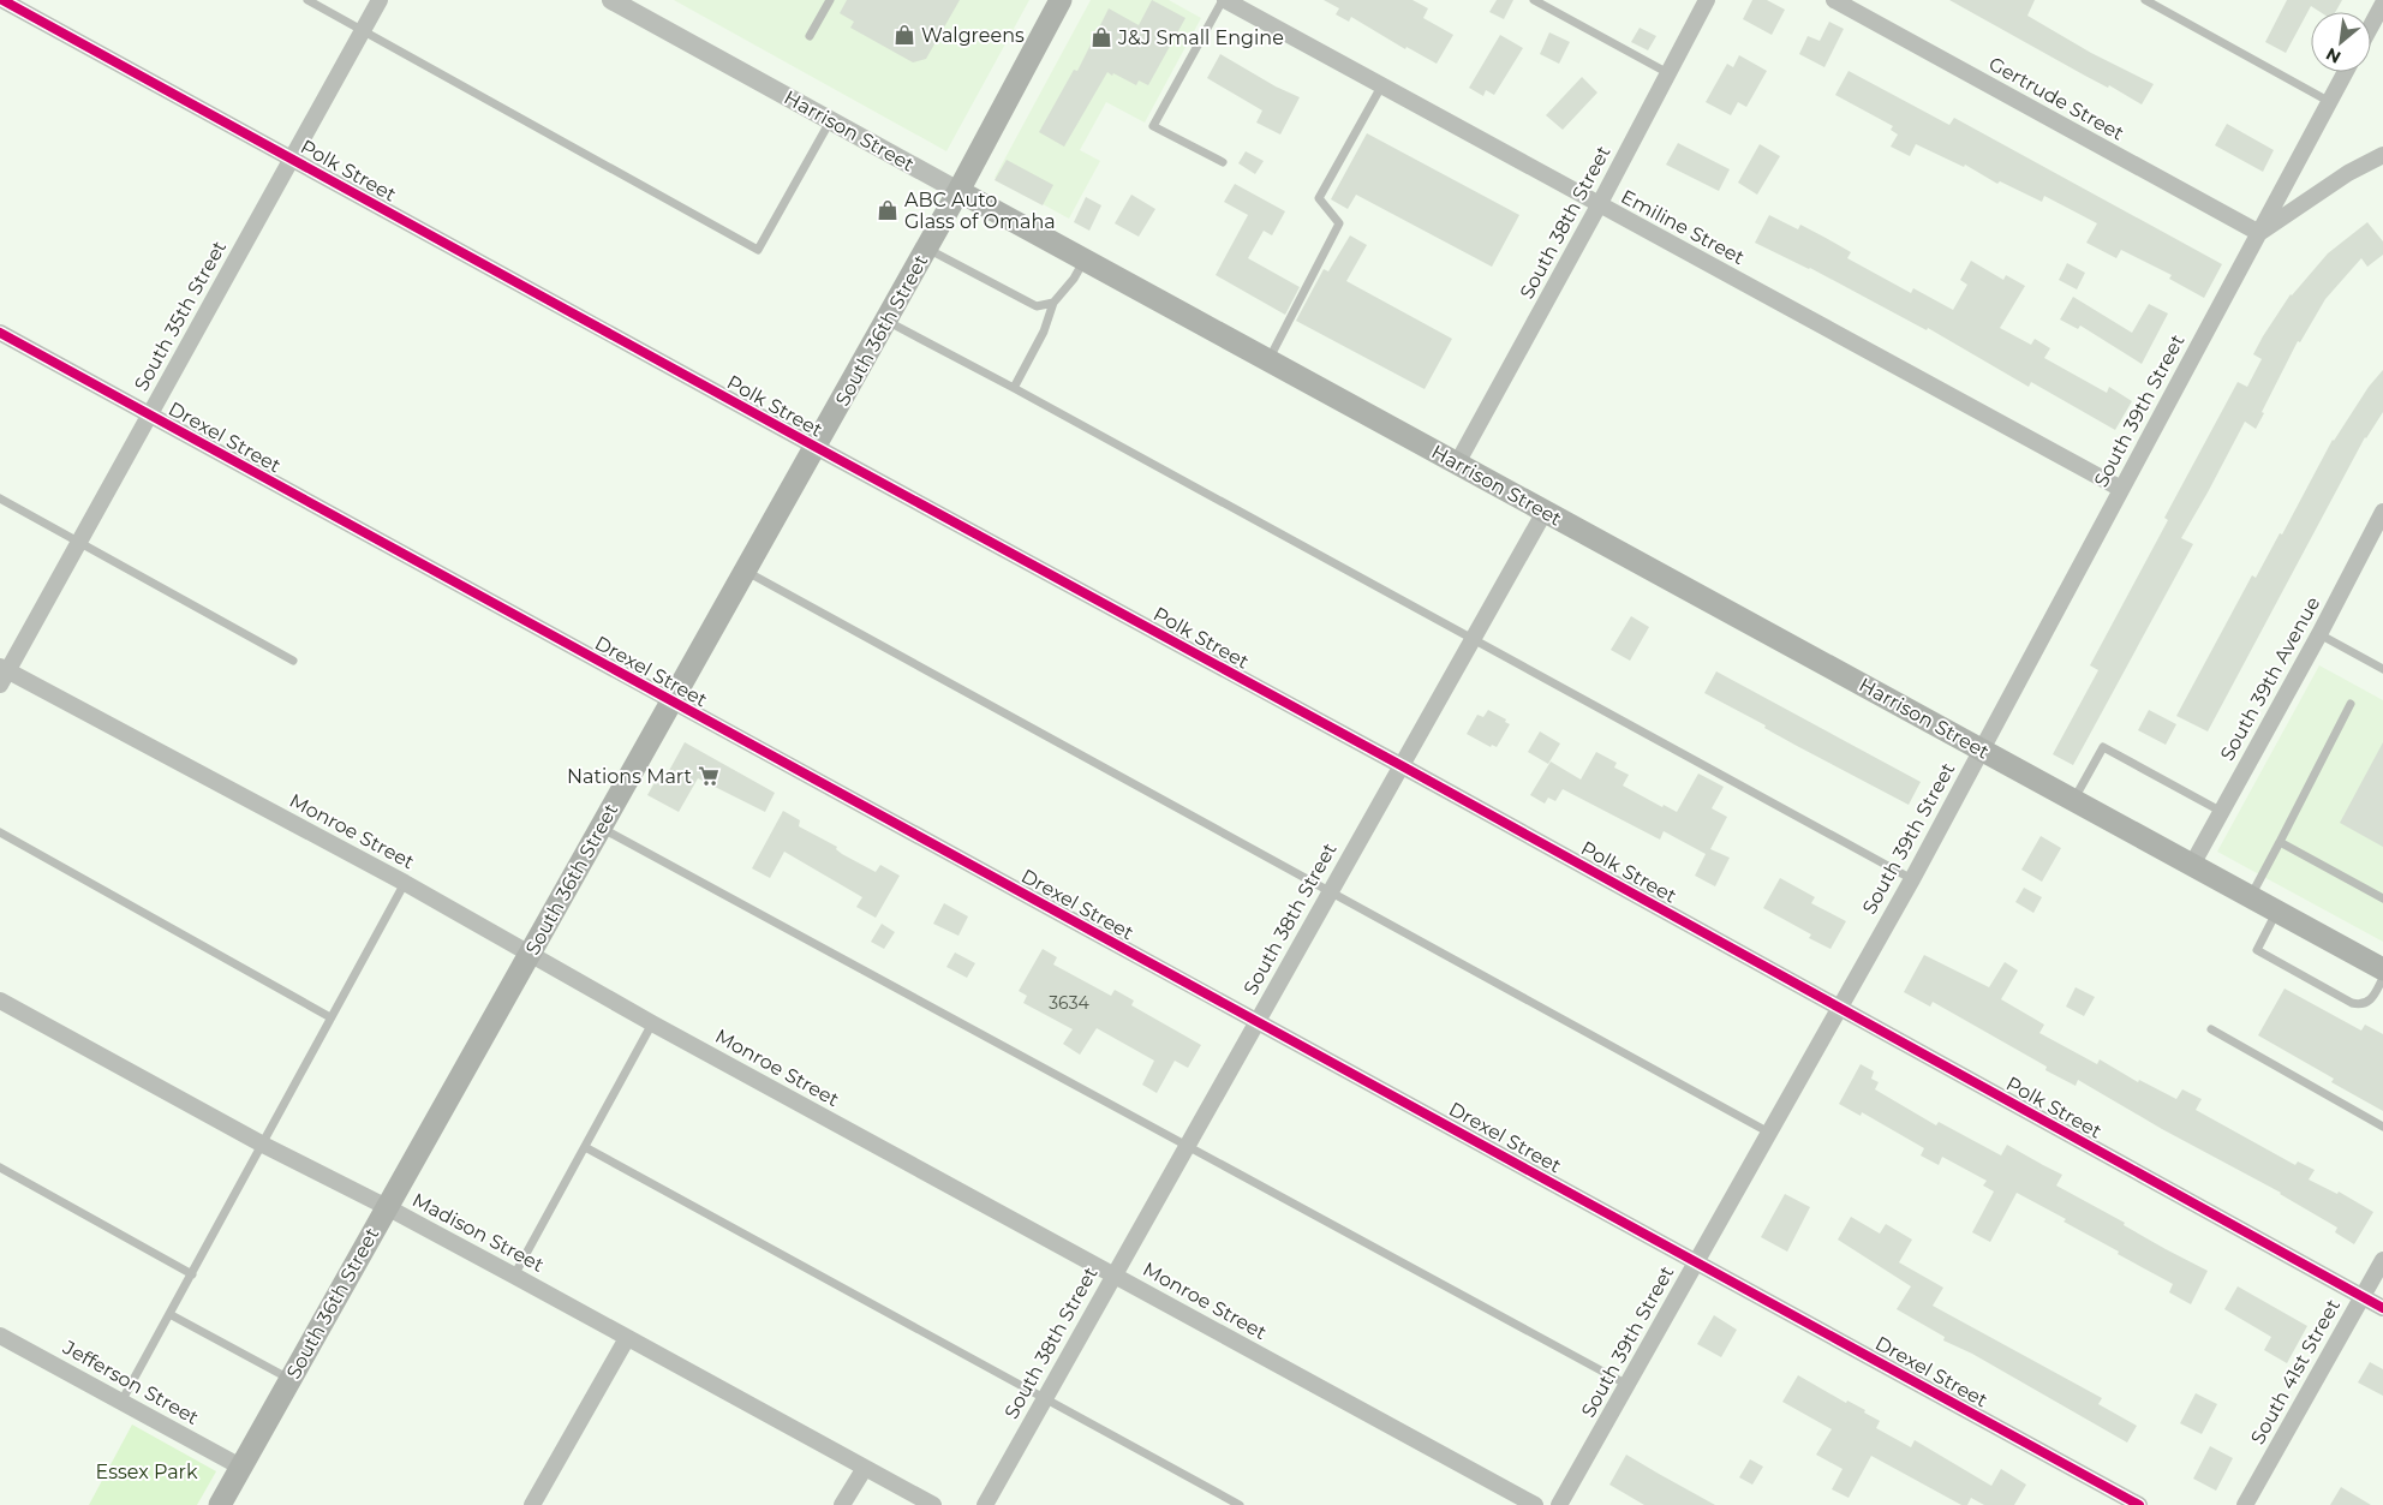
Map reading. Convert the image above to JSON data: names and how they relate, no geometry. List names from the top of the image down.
{
  "streets": {
    "main road": ["Harrison Street", "South 36th Street"],
    "street": [
      "Gertrude Street",
      "Polk Street",
      "South 38th Street",
      "Emiline Street",
      "South 35th Street",
      "South 39th Street",
      "Drexel Street",
      "South 39th Avenue",
      "Monroe Street",
      "Madison Street",
      "South 41st Street",
      "Jefferson Street"
    ]
  },
  "crossings": [
    ["Gertrude Street", "South 39th Street"],
    ["Harrison Street", "South 38th Street"],
    ["Harrison Street", "South 36th Street"],
    ["Harrison Street", "South 39th Street"],
    ["Harrison Street", "South 39th Avenue"],
    ["Polk Street", "South 38th Street"],
    ["Polk Street", "South 35th Street"],
    ["Polk Street", "South 36th Street"],
    ["Polk Street", "South 39th Street"],
    ["Polk Street", "South 41st Street"],
    ["South 38th Street", "Emiline Street"],
    ["South 38th Street", "Drexel Street"],
    ["South 38th Street", "Monroe Street"],
    ["Emiline Street", "South 39th Street"],
    ["South 35th Street", "Drexel Street"],
    ["South 35th Street", "Monroe Street"],
    ["South 36th Street", "Drexel Street"],
    ["South 36th Street", "Monroe Street"],
    ["South 36th Street", "Madison Street"],
    ["South 36th Street", "Jefferson Street"],
    ["South 39th Street", "Drexel Street"]
  ],
  "parks": ["Essex Park"],
  "places": {
    "shop": ["Walgreens", "J&J Small Engine", "ABC Auto Glass of Omaha"],
    "supermarket": ["Nations Mart"]
  },
  "house_numbers": ["3634"],
  "north": "bottom left"
}
